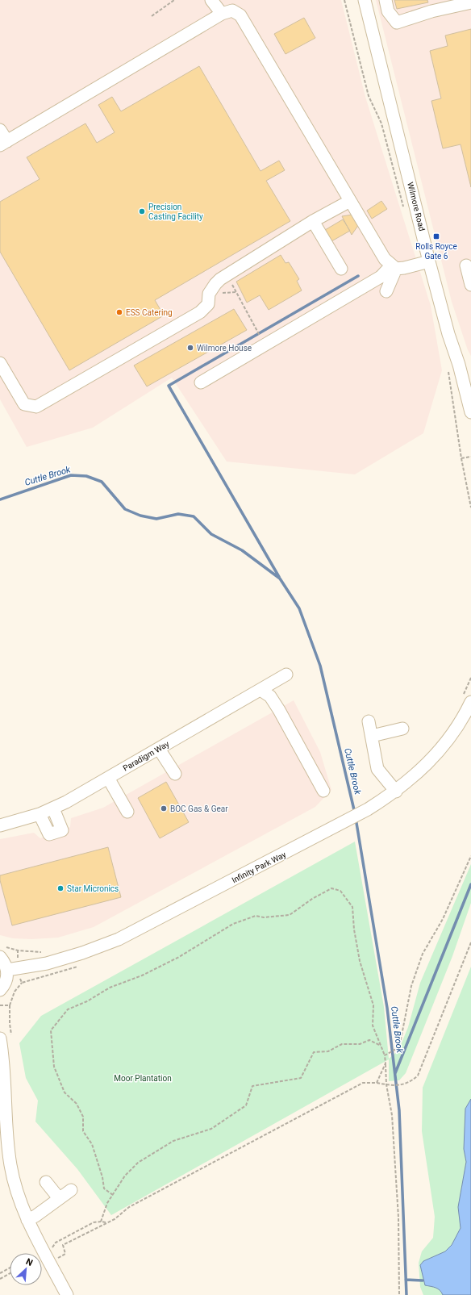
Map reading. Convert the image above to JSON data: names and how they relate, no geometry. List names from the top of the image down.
{
  "streets": {
    "street": ["Wilmore Road", "Paradigm Way", "Infinity Park Way"]
  },
  "water": ["Cuttle Brook"],
  "parks": ["Moor Plantation"],
  "places": {
    "other": [
      "Precision Casting Facility",
      "ESS Catering",
      "Wilmore House",
      "BOC Gas & Gear",
      "Star Micronics"
    ],
    "transit": ["Rolls Royce Gate 6"]
  },
  "north": "top right"
}
